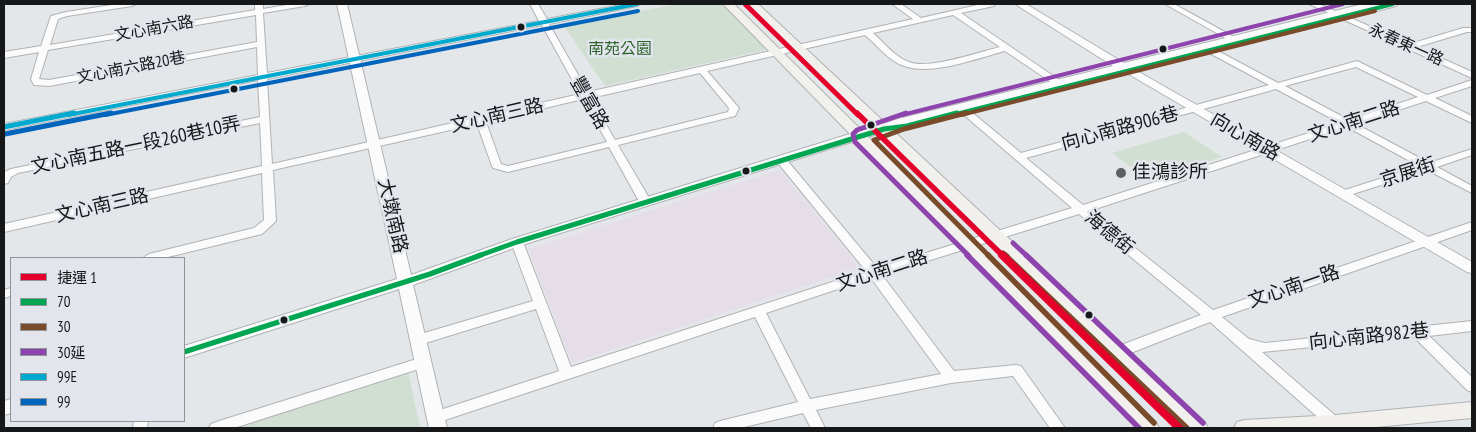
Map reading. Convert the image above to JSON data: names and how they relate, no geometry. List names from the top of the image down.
{
  "streets": {
    "street": [
      "文心南六路",
      "永春東一路",
      "文心南六路20巷",
      "豐富路",
      "文心南三路",
      "文心南二路",
      "向心南路906巷",
      "向心南路",
      "文心南五路一段260巷10弄",
      "京展街",
      "大墩南路",
      "海德街",
      "文心南一路",
      "向心南路982巷"
    ]
  },
  "crossings": [
    ["文心南六路", "文心南六路20巷"],
    ["豐富路", "文心南三路"],
    ["文心南三路", "大墩南路"],
    ["文心南二路", "向心南路906巷"],
    ["文心南二路", "向心南路"],
    ["文心南二路", "大墩南路"],
    ["文心南二路", "海德街"],
    ["向心南路906巷", "向心南路"],
    ["向心南路906巷", "海德街"],
    ["向心南路", "京展街"],
    ["向心南路", "文心南一路"],
    ["海德街", "文心南一路"],
    ["海德街", "向心南路982巷"]
  ],
  "parks": ["南苑公園"],
  "places": ["佳鴻診所"],
  "lines": [
    "metro line 1",
    "transit line 70",
    "transit line 30延",
    "transit line 99E",
    "transit line 30",
    "transit line 99"
  ],
  "legend": [
    "捷運 1",
    "70",
    "30",
    "30延",
    "99E",
    "99"
  ]
}
